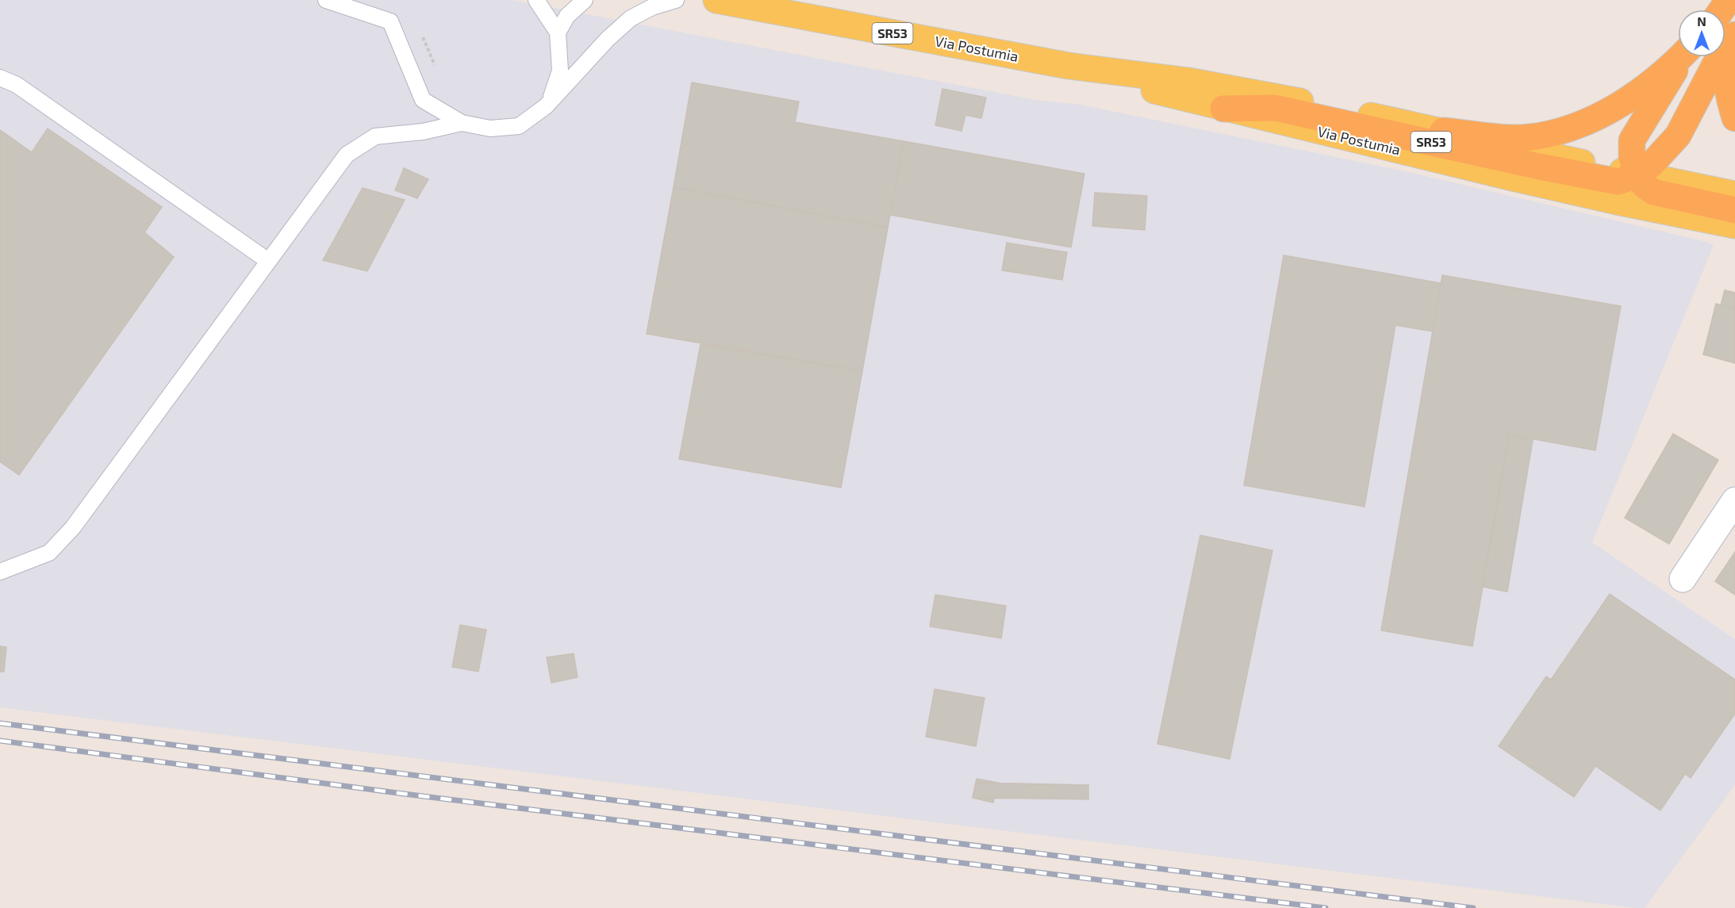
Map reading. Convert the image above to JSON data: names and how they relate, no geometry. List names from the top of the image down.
{
  "streets": {
    "highway": ["SR53"],
    "main road": ["Via Postumia"]
  },
  "crossings": [
    ["SR53", "Via Postumia"]
  ],
  "north": "top"
}
